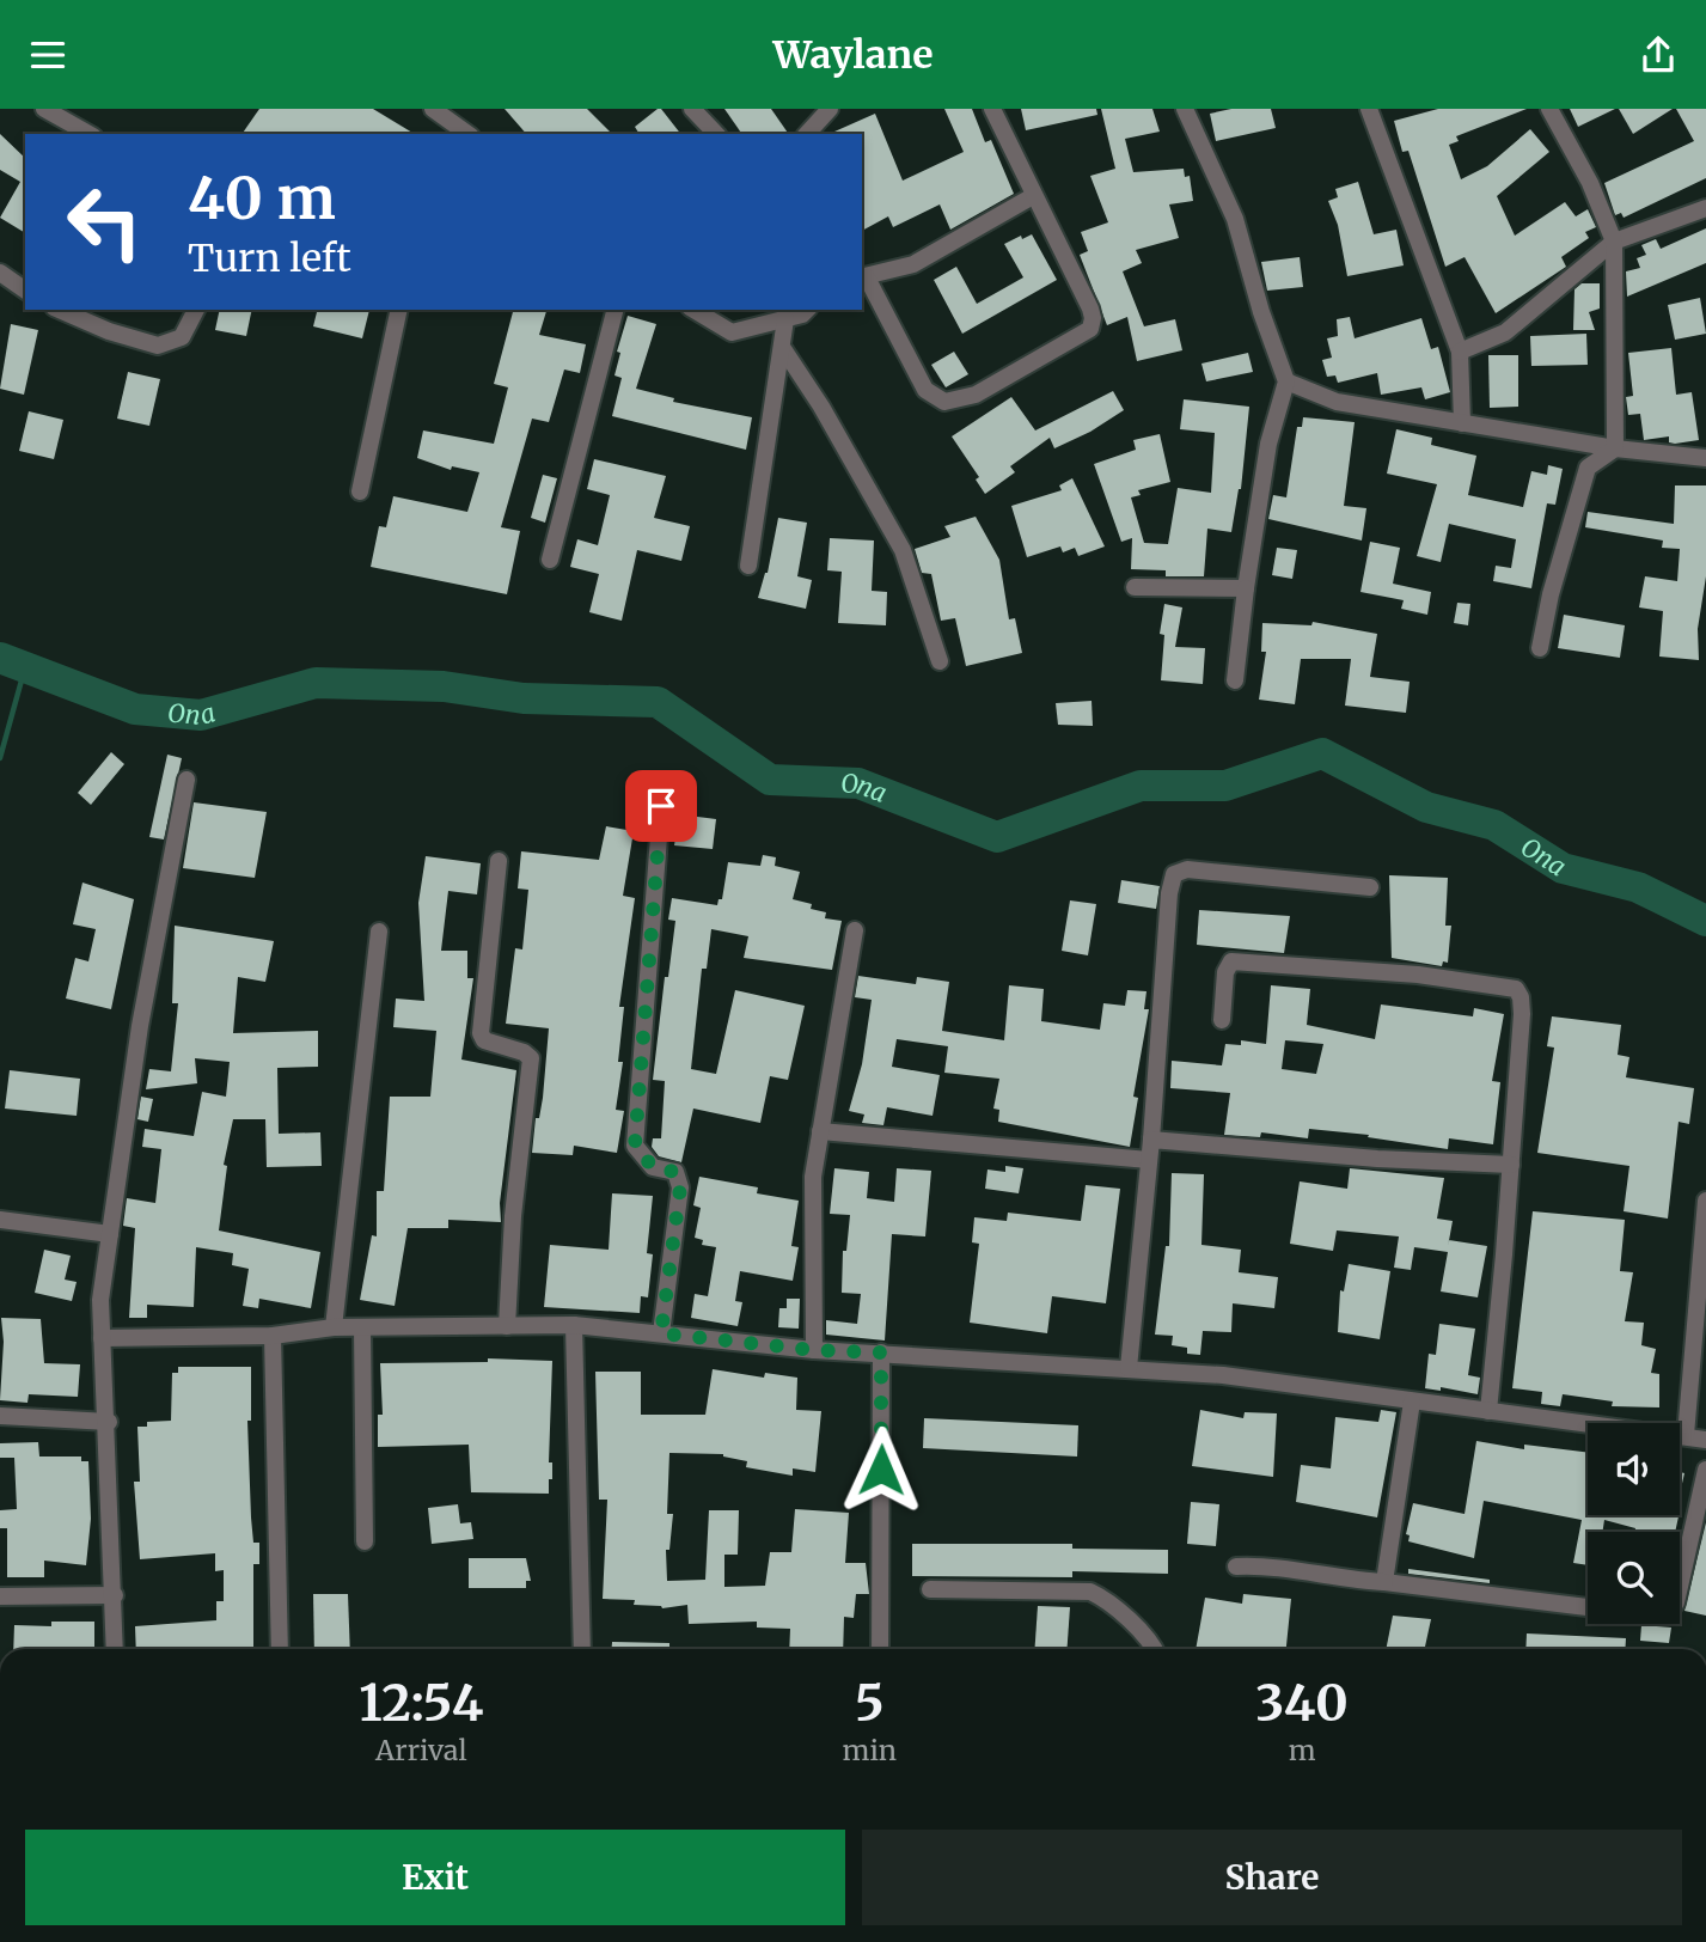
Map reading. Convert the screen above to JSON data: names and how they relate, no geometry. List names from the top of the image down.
{
  "water": ["Ona"],
  "page": {
    "header": "Waylane",
    "turn": ["40 m", "Turn left"],
    "eta": [
      "12:54",
      "Arrival",
      "5",
      "min",
      "340",
      "m"
    ],
    "buttons": ["Exit", "Share"]
  }
}
